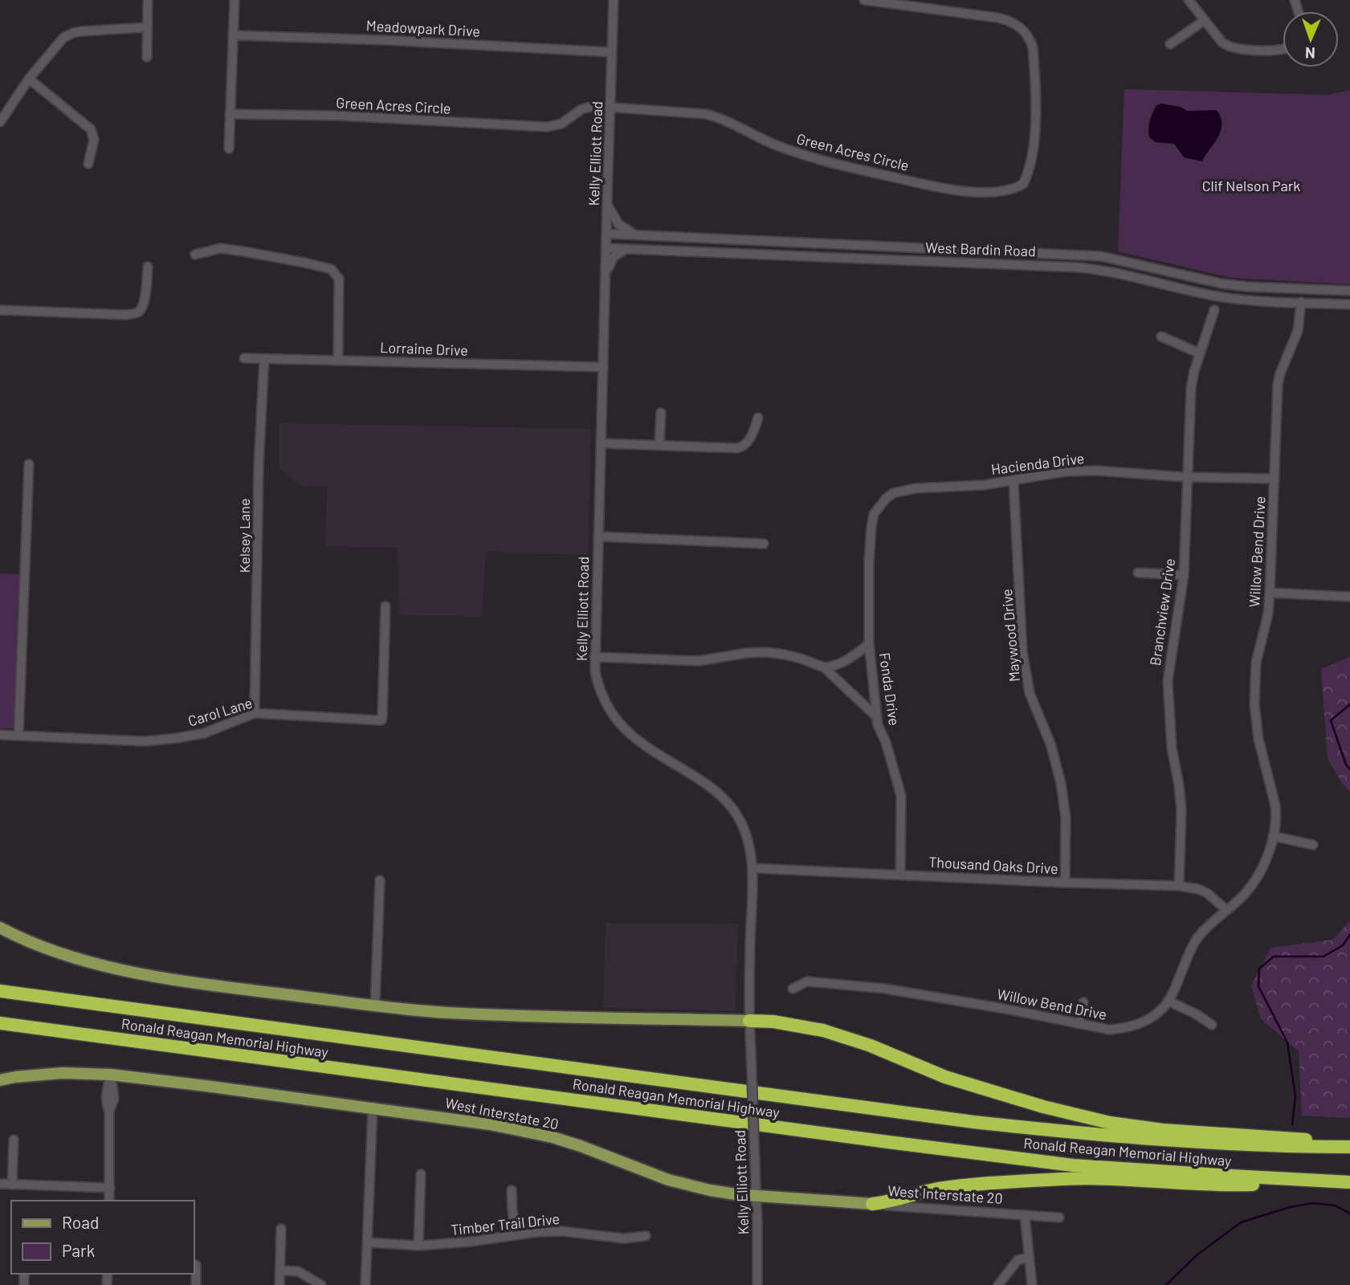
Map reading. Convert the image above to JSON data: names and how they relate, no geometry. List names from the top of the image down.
{
  "streets": {
    "highway": ["Ronald Reagan Memorial Highway"],
    "main road": ["West Interstate 20"],
    "street": [
      "Meadowpark Drive",
      "Green Acres Circle",
      "Kelly Elliott Road",
      "West Bardin Road",
      "Lorraine Drive",
      "Hacienda Drive",
      "Kelsey Lane",
      "Willow Bend Drive",
      "Branchview Drive",
      "Maywood Drive",
      "Fonda Drive",
      "Carol Lane",
      "Thousand Oaks Drive",
      "Timber Trail Drive"
    ]
  },
  "crossings": [
    ["Meadowpark Drive", "Kelly Elliott Road"],
    ["Green Acres Circle", "Kelly Elliott Road"],
    ["Kelly Elliott Road", "West Bardin Road"],
    ["Kelly Elliott Road", "Lorraine Drive"],
    ["Kelly Elliott Road", "Thousand Oaks Drive"],
    ["Kelly Elliott Road", "West Interstate 20"],
    ["West Bardin Road", "Willow Bend Drive"],
    ["Lorraine Drive", "Kelsey Lane"],
    ["Hacienda Drive", "Willow Bend Drive"],
    ["Hacienda Drive", "Branchview Drive"],
    ["Hacienda Drive", "Maywood Drive"],
    ["Hacienda Drive", "Fonda Drive"],
    ["Kelsey Lane", "Carol Lane"],
    ["Willow Bend Drive", "Thousand Oaks Drive"],
    ["Branchview Drive", "Thousand Oaks Drive"],
    ["Maywood Drive", "Thousand Oaks Drive"],
    ["Fonda Drive", "Thousand Oaks Drive"]
  ],
  "parks": ["Clif Nelson Park"],
  "legend": ["Road", "Park"],
  "north": "bottom"
}
